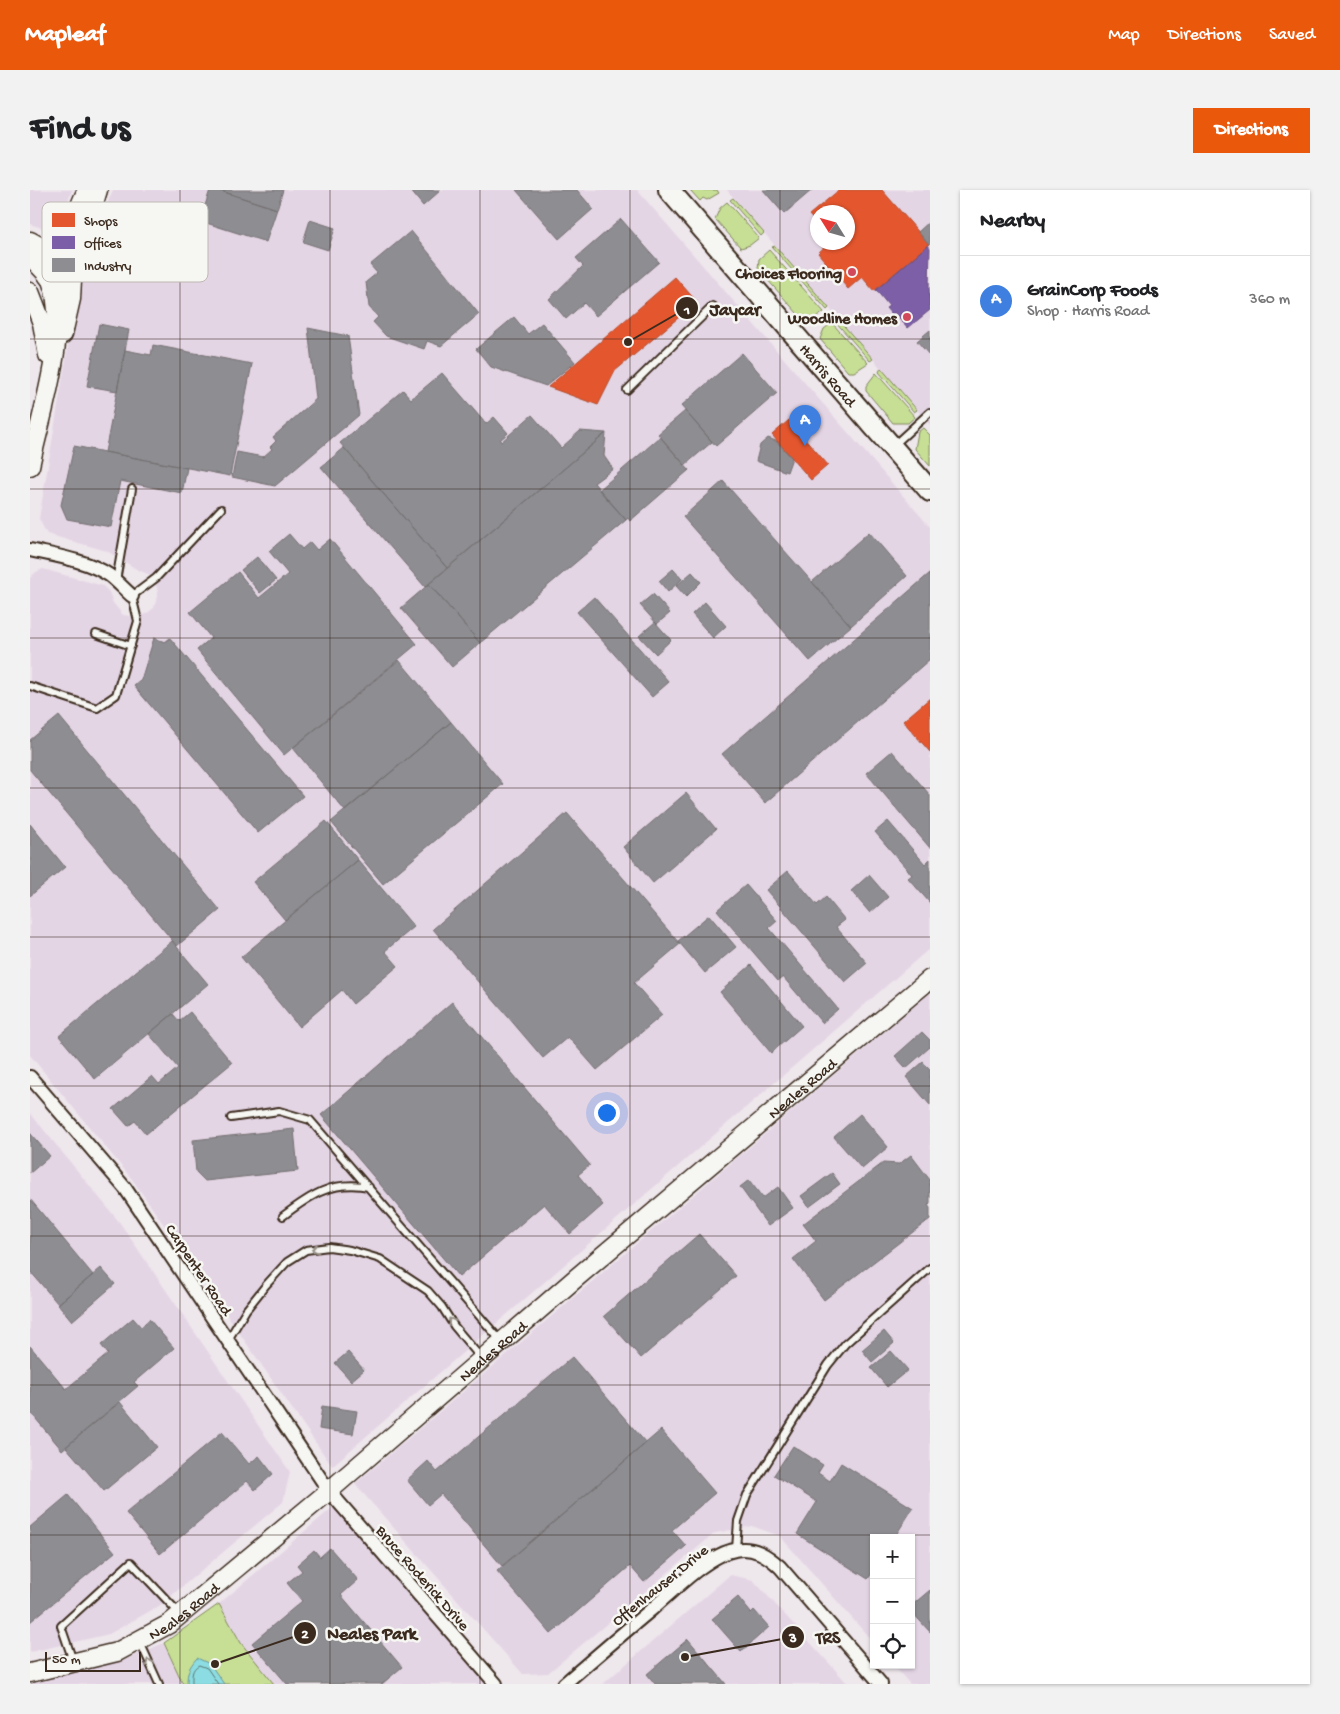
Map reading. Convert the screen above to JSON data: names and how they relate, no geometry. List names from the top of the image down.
{
  "streets": {
    "main road": ["Harris Road"],
    "street": [
      "Neales Road",
      "Carpenter Road",
      "Bruce Roderick Drive",
      "Offenhauser Drive"
    ]
  },
  "crossings": [
    ["Neales Road", "Carpenter Road"],
    ["Neales Road", "Bruce Roderick Drive"],
    ["Carpenter Road", "Bruce Roderick Drive"]
  ],
  "places": [
    "Choices Flooring",
    "Woodline Homes",
    "Jaycar",
    "TRS",
    "Neales Park"
  ],
  "legend": ["Shops", "Offices", "Industry"],
  "scale_bar": "50 m",
  "north": "top left",
  "page": {
    "header": "Mapleaf",
    "nav": ["Map", "Directions", "Saved"],
    "buttons": "Directions",
    "title": "Find us",
    "heading": "Nearby",
    "list": [
      {
        "mark": "A",
        "name": "GrainCorp Foods",
        "note": "Shop · Harris Road",
        "value": "360 m"
      }
    ],
    "pins": "A",
    "map_buttons": ["+", "−"],
    "scale": "50 m"
  }
}
